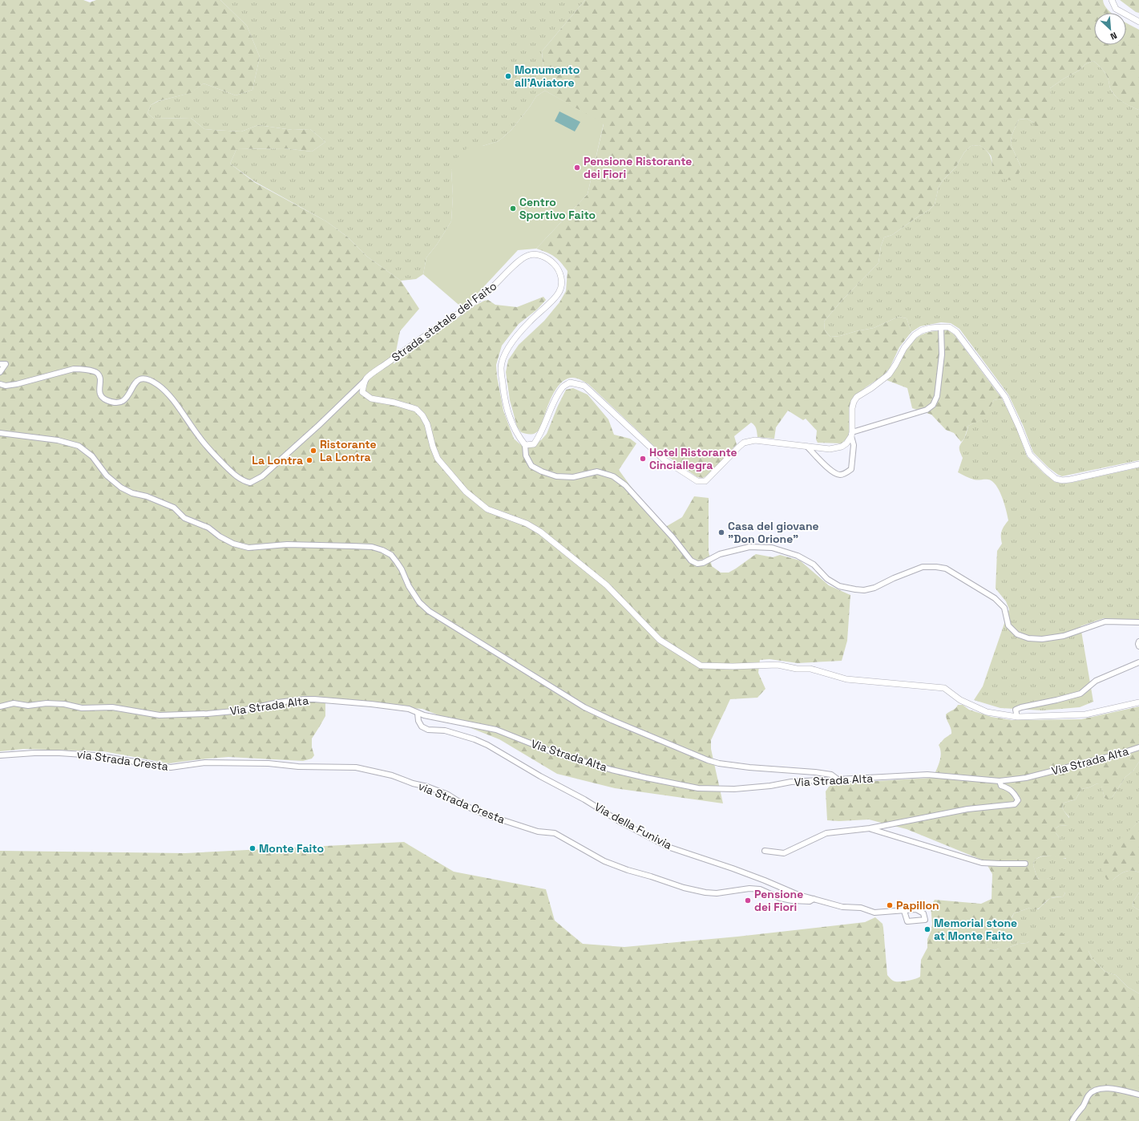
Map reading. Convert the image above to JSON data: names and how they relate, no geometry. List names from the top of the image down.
{
  "streets": {
    "street": [
      "Strada statale del Faito",
      "Via Strada Alta",
      "via Strada Cresta",
      "Via della Funivia"
    ]
  },
  "crossings": [
    ["Via Strada Alta", "Via della Funivia"],
    ["via Strada Cresta", "Via della Funivia"]
  ],
  "places": [
    "Monumento all'Aviatore",
    "Pensione Ristorante dei Fiori",
    "Centro Sportivo Faito",
    "Ristorante La Lontra",
    "Hotel Ristorante Cinciallegra",
    "La Lontra",
    "Casa del giovane \"Don Orione\"",
    "Monte Faito",
    "Pensione dei Fiori",
    "Papillon",
    "Memorial stone at Monte Faito"
  ],
  "north": "bottom right"
}
